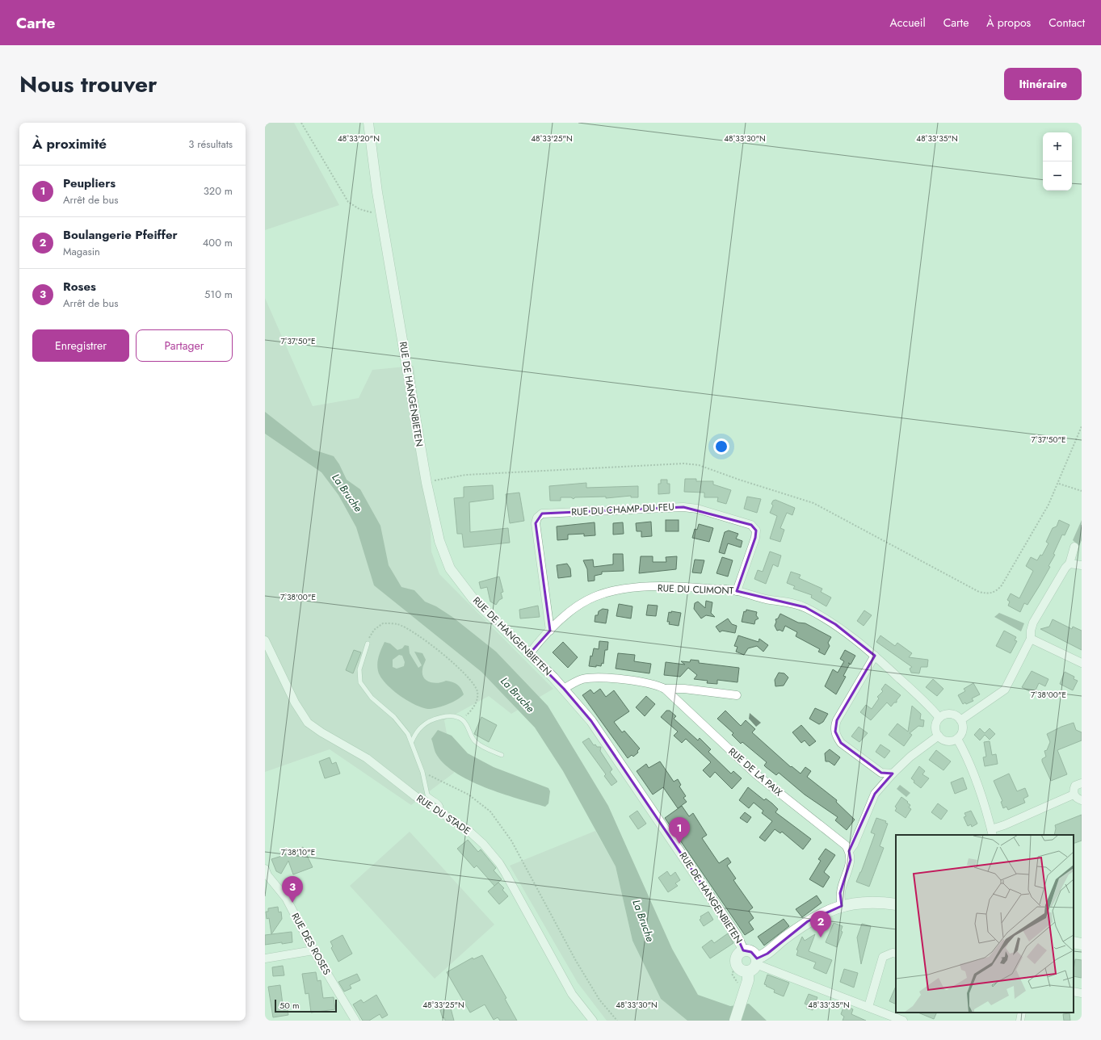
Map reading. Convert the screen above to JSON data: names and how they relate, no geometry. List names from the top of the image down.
{
  "streets": {
    "street": [
      "RUE DE HANGENBIETEN",
      "RUE DU CHAMP DU FEU",
      "RUE DU CLIMONT",
      "RUE DE LA PAIX",
      "RUE DU STADE",
      "RUE DES ROSES"
    ]
  },
  "crossings": [
    ["RUE DE HANGENBIETEN", "RUE DU CLIMONT"],
    ["RUE DE HANGENBIETEN", "RUE DE LA PAIX"],
    ["RUE DU CHAMP DU FEU", "RUE DU CLIMONT"]
  ],
  "water": ["La Bruche"],
  "scale_bar": "50 m",
  "page": {
    "header": "Carte",
    "nav": [
      "Accueil",
      "Carte",
      "À propos",
      "Contact"
    ],
    "title": "Nous trouver",
    "buttons": [
      "Itinéraire",
      ["Enregistrer", "Partager"]
    ],
    "heading": ["À proximité", "3 résultats"],
    "map_buttons": ["+", "−"],
    "list": [
      {
        "mark": "1",
        "name": "Peupliers",
        "note": "Arrêt de bus",
        "value": "320 m"
      },
      {
        "mark": "2",
        "name": "Boulangerie Pfeiffer",
        "note": "Magasin",
        "value": "400 m"
      },
      {
        "mark": "3",
        "name": "Roses",
        "note": "Arrêt de bus",
        "value": "510 m"
      }
    ],
    "pins": ["1", "3", "2"],
    "scale": "50 m"
  },
  "coordinates": [
    "48°33'20\"N",
    "48°33'25\"N",
    "48°33'30\"N",
    "48°33'35\"N",
    "7°37'50\"E",
    "7°38'00\"E",
    "7°38'10\"E"
  ]
}
